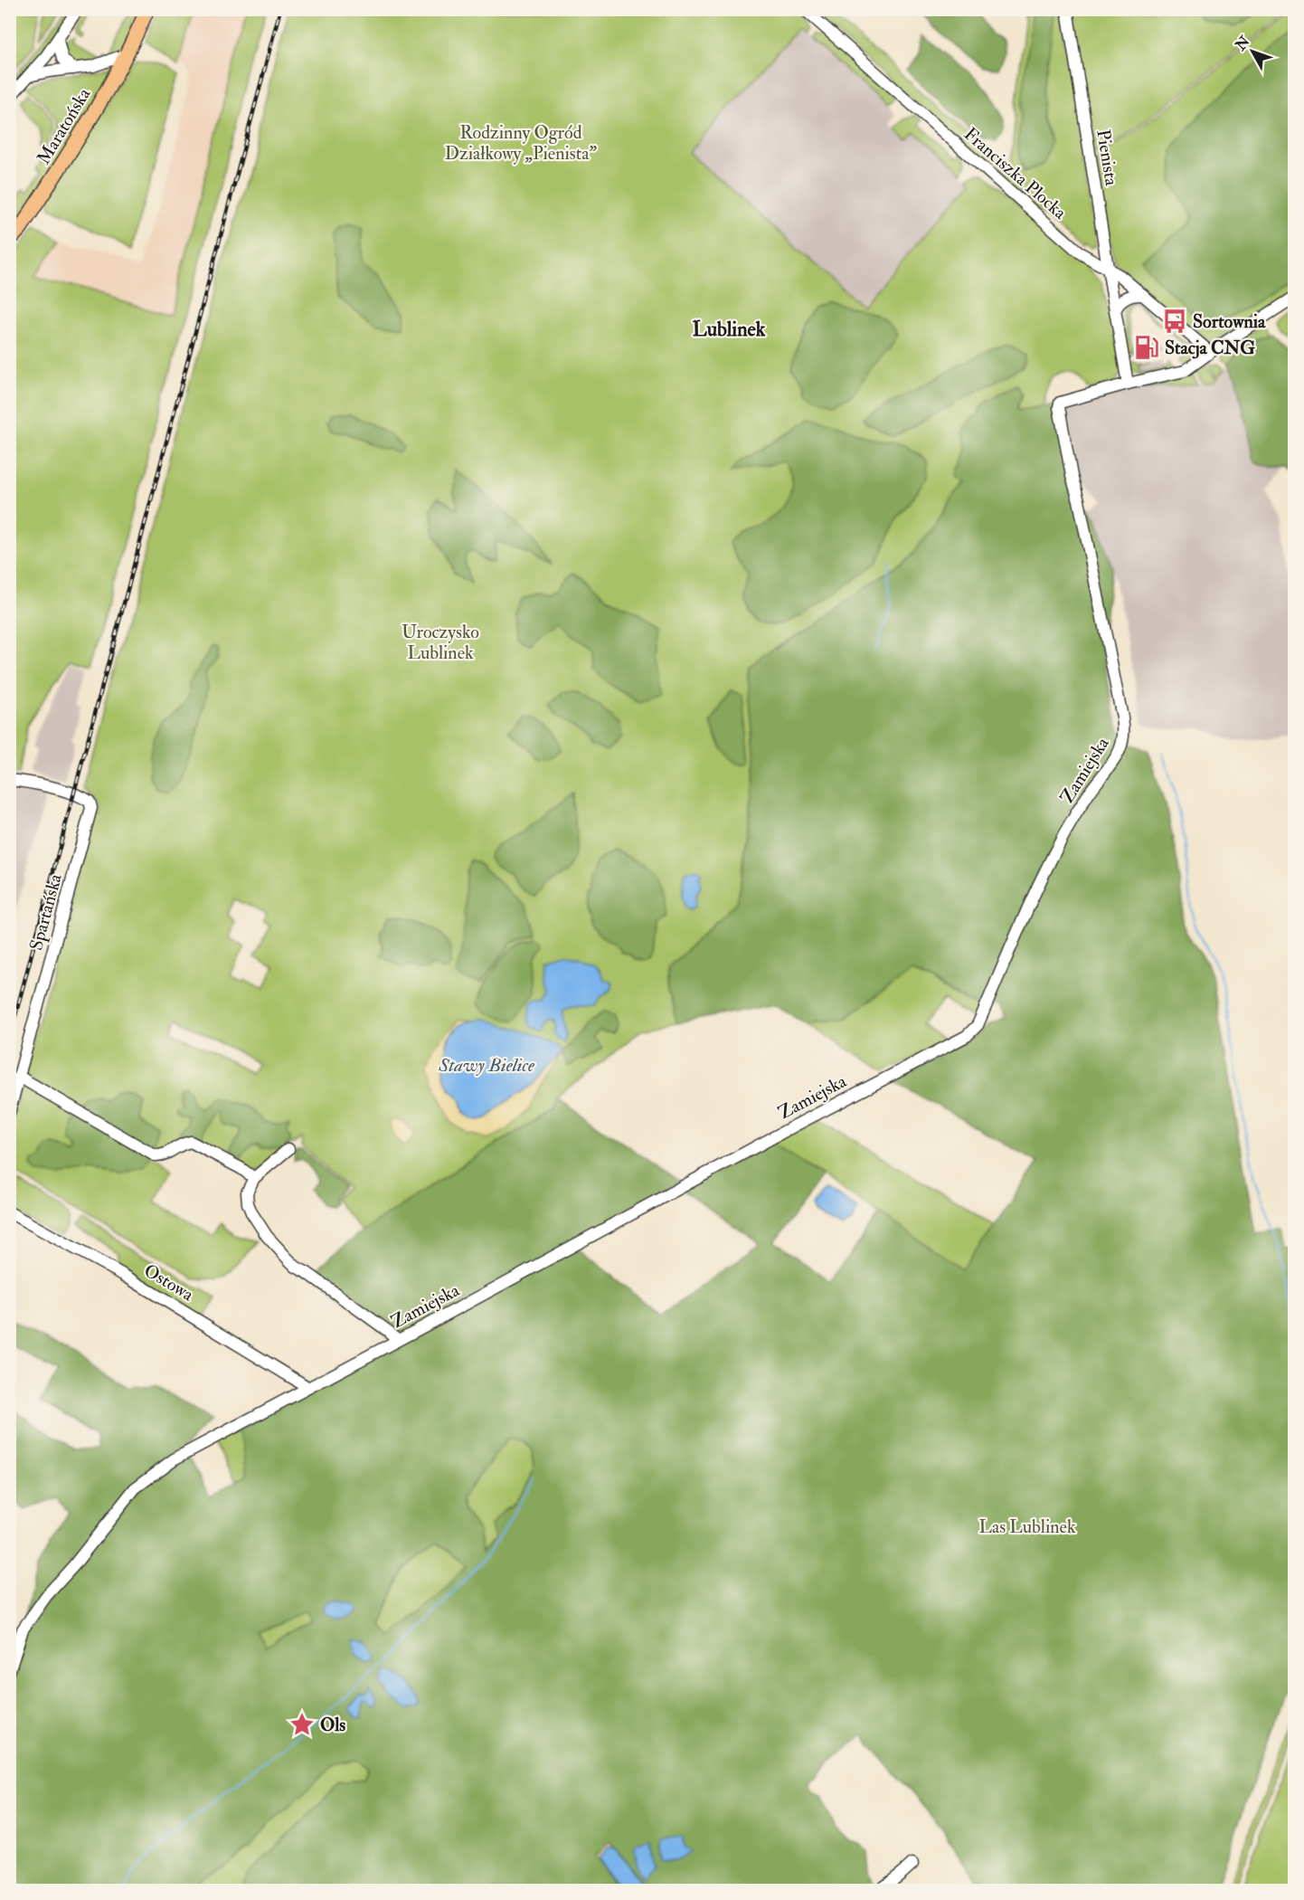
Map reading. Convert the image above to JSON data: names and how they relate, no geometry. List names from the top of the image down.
{
  "streets": {
    "main road": ["Maratońska"],
    "street": [
      "Pienista",
      "Franciszka Plocka",
      "Zamiejska",
      "Spartańska",
      "Ostowa"
    ]
  },
  "crossings": [
    ["Pienista", "Franciszka Plocka"],
    ["Pienista", "Zamiejska"],
    ["Franciszka Plocka", "Zamiejska"],
    ["Zamiejska", "Ostowa"]
  ],
  "districts": ["Lublinek"],
  "water": ["Stawy Bielice"],
  "parks": ["Rodzinny Ogród Działkowy „Pienista”", "Uroczysko Lublinek", "Las Lublinek"],
  "places": {
    "bus stop": ["Sortownia"],
    "fuel station": ["Stacja CNG"],
    "place": ["Ols"]
  },
  "north": "top left"
}
